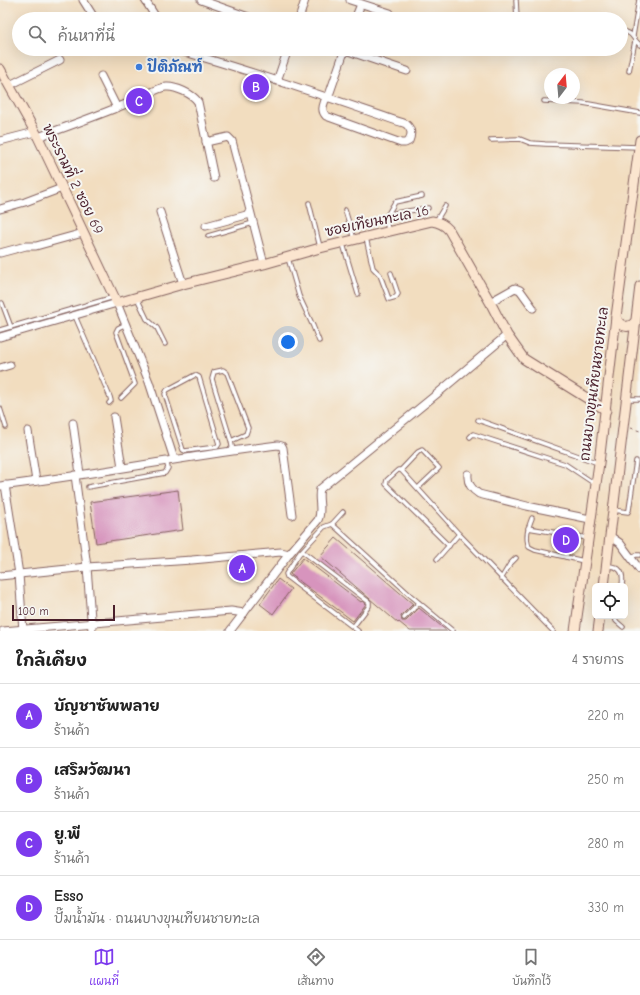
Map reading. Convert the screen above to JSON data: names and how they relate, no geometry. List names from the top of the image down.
{
  "streets": {
    "street": ["พระรามที่ 2 ซอย 69", "ซอยเทียนทะเล 16", "ถนนบางขุนเทียนชายทะเล"]
  },
  "crossings": [
    ["พระรามที่ 2 ซอย 69", "ซอยเทียนทะเล 16"],
    ["ซอยเทียนทะเล 16", "ถนนบางขุนเทียนชายทะเล"]
  ],
  "places": ["ปิติภัณฑ์"],
  "scale_bar": "100 m",
  "north": "top",
  "page": {
    "search": "ค้นหาที่นี่",
    "pins": [
      "B",
      "C",
      "D",
      "A"
    ],
    "scale": "100 m",
    "heading": ["ใกล้เคียง", "4 รายการ"],
    "list": [
      {
        "mark": "A",
        "name": "บัญชาซัพพลาย",
        "note": "ร้านค้า",
        "value": "220 m"
      },
      {
        "mark": "B",
        "name": "เสริมวัฒนา",
        "note": "ร้านค้า",
        "value": "250 m"
      },
      {
        "mark": "C",
        "name": "ยู.พี",
        "note": "ร้านค้า",
        "value": "280 m"
      },
      {
        "mark": "D",
        "name": "Esso",
        "note": "ปั๊มน้ำมัน · ถนนบางขุนเทียนชายทะเล",
        "value": "330 m"
      }
    ],
    "nav": ["แผนที่", "เส้นทาง", "บันทึกไว้"]
  }
}
